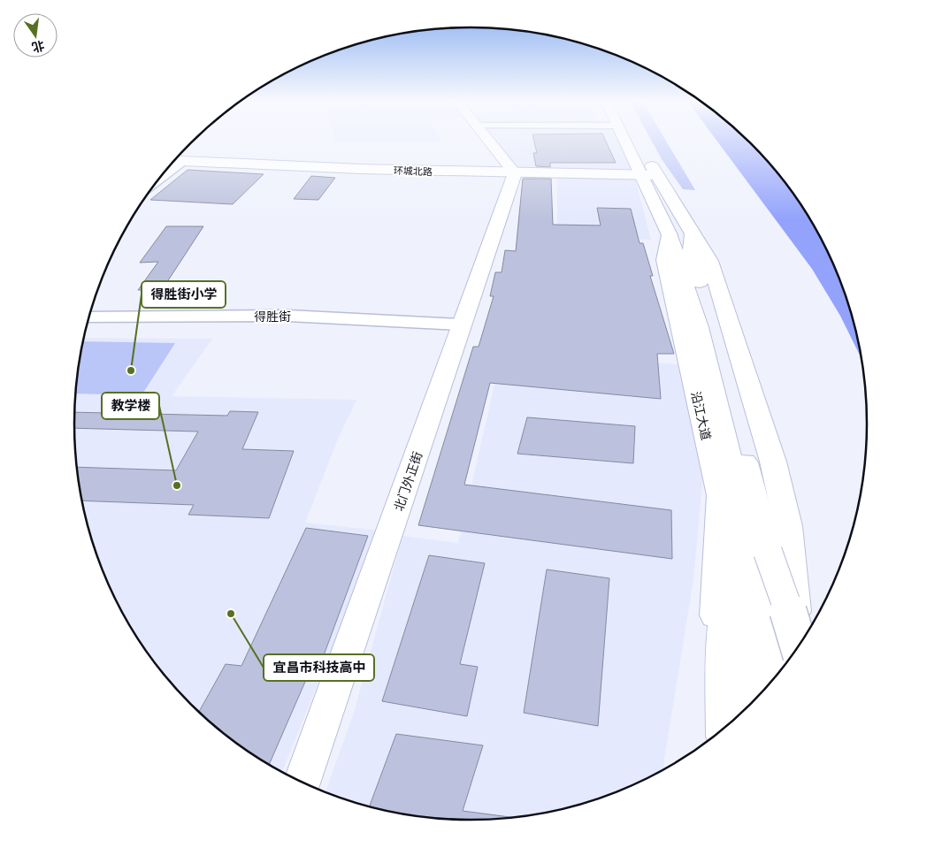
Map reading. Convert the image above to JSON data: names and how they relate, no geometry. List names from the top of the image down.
{
  "streets": {
    "main road": ["环城北路", "沿江大道", "北门外正街"],
    "street": ["得胜街"]
  },
  "crossings": [
    ["环城北路", "北门外正街"],
    ["得胜街", "北门外正街"]
  ],
  "places": ["得胜街小学", "教学楼", "宜昌市科技高中"],
  "north": "bottom"
}
